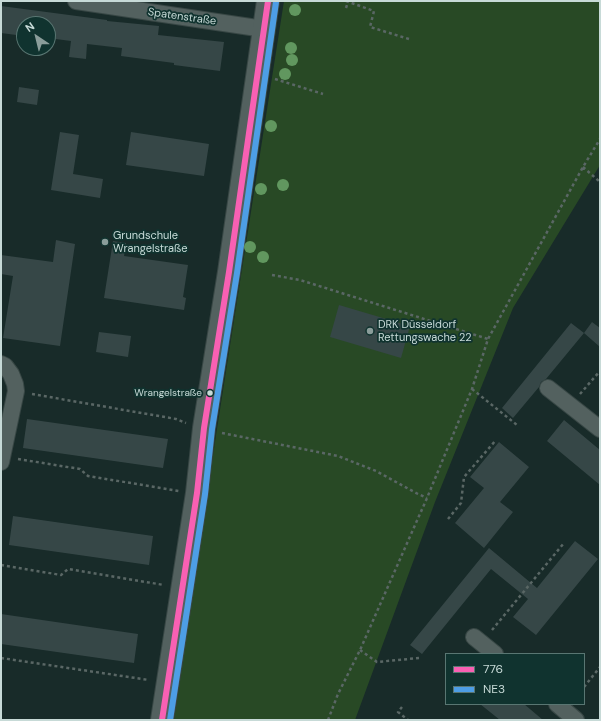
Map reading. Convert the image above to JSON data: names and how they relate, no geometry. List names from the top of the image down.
{
  "streets": {
    "street": ["Spatenstraße"]
  },
  "places": ["Grundschule Wrangelstraße", "DRK Düsseldorf Rettungswache 22", "Wrangelstraße"],
  "lines": ["transit line 776", "transit line NE3"],
  "legend": ["776", "NE3"],
  "north": "top left"
}
